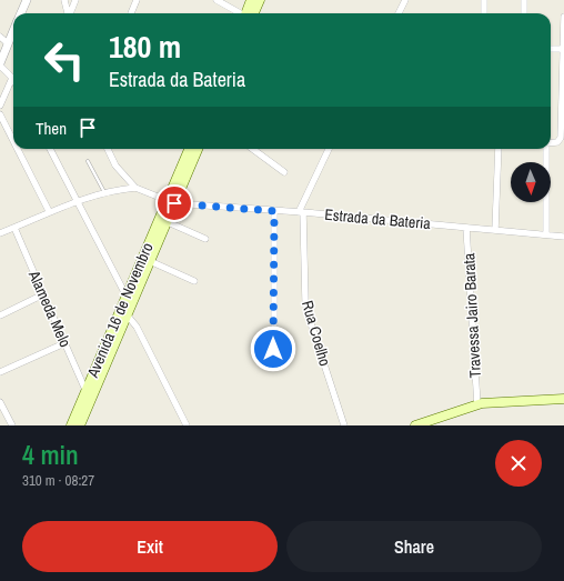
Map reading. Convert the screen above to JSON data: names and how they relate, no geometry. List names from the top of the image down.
{
  "streets": {
    "main road": ["Avenida 16 de Novembro"],
    "street": [
      "Estrada da Bateria",
      "Alameda Melo",
      "Travessa Jairo Barata",
      "Rua Coelho"
    ]
  },
  "crossings": [
    ["Estrada da Bateria", "Avenida 16 de Novembro"],
    ["Estrada da Bateria", "Travessa Jairo Barata"],
    ["Estrada da Bateria", "Rua Coelho"],
    ["Alameda Melo", "Avenida 16 de Novembro"]
  ],
  "north": "bottom",
  "page": {
    "turn": ["180 m", "Estrada da Bateria"],
    "then": "Then",
    "heading": ["4 min", "310 m · 08:27"],
    "buttons": ["Exit", "Share"]
  }
}
